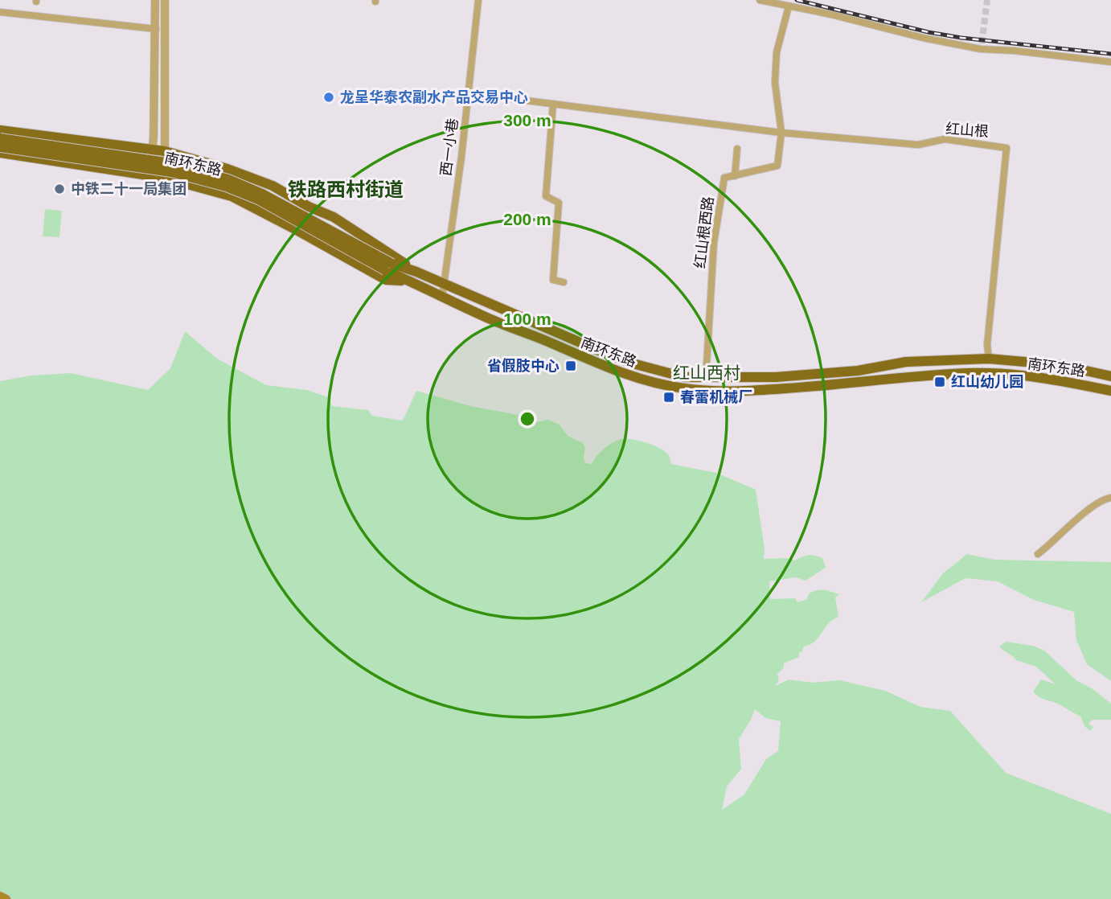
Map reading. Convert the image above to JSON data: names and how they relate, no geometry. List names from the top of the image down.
{
  "streets": {
    "highway": ["南环东路"],
    "street": ["红山根", "西一小巷", "红山根西路"]
  },
  "crossings": [
    ["红山根", "南环东路"],
    ["西一小巷", "南环东路"],
    ["南环东路", "红山根西路"]
  ],
  "districts": ["铁路西村街道", "红山西村"],
  "places": {
    "other": ["龙呈华泰农副水产品交易中心", "中铁二十一局集团"],
    "transit": ["省假肢中心", "红山幼儿园", "春蕾机械厂"]
  },
  "rings": ["300 m", "200 m", "100 m"]
}
